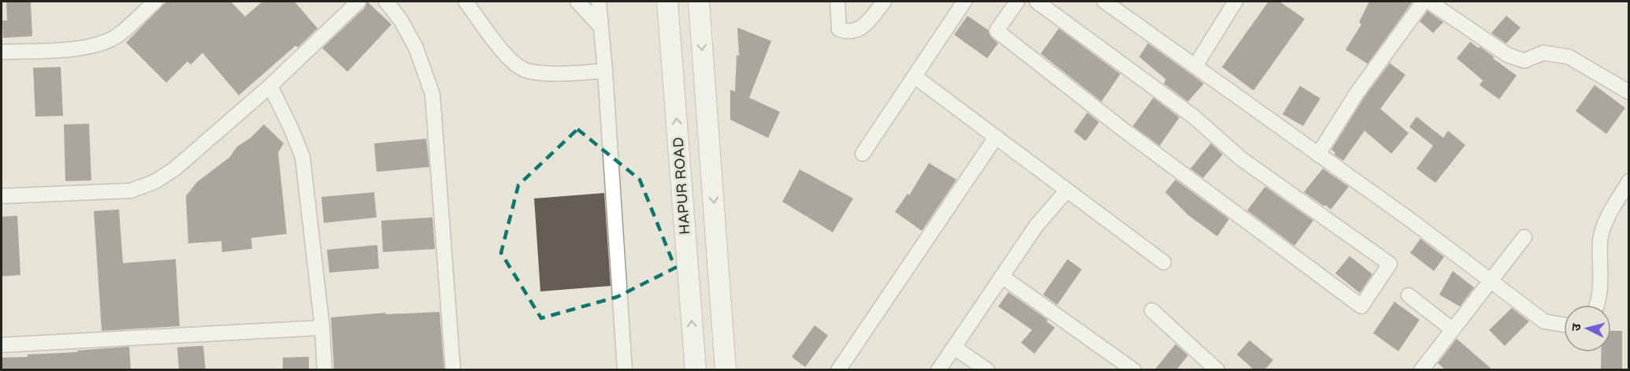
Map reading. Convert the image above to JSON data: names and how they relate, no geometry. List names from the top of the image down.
{
  "streets": {
    "main road": ["HAPUR ROAD"]
  },
  "north": "left"
}
